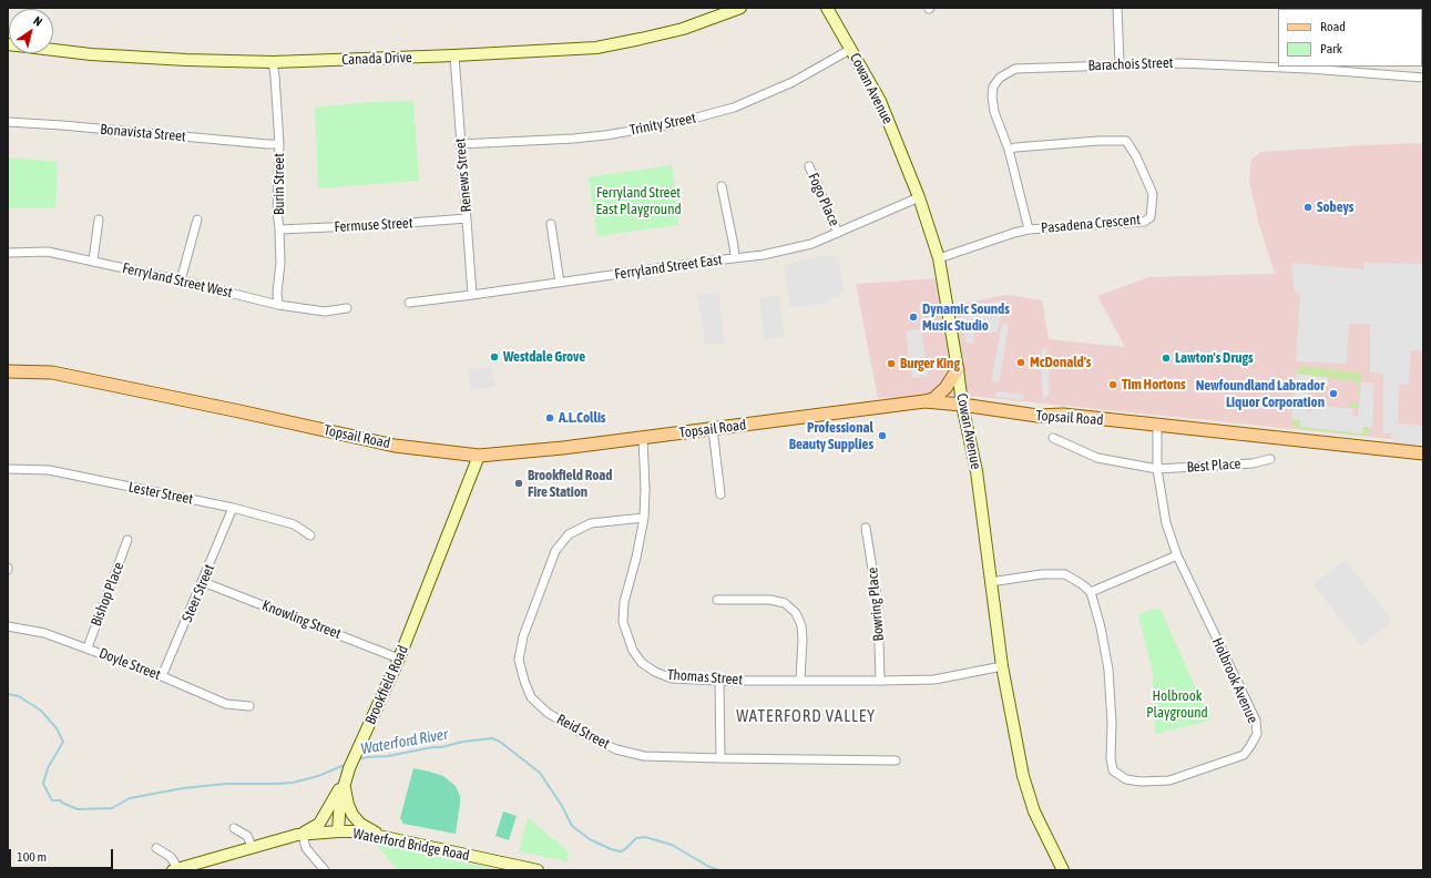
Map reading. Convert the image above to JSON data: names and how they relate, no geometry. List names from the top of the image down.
{
  "streets": {
    "main road": ["Topsail Road"],
    "street": [
      "Canada Drive",
      "Barachois Street",
      "Cowan Avenue",
      "Trinity Street",
      "Bonavista Street",
      "Renews Street",
      "Burin Street",
      "Fogo Place",
      "Pasadena Crescent",
      "Fermuse Street",
      "Ferryland Street East",
      "Ferryland Street West",
      "Best Place",
      "Lester Street",
      "Steer Street",
      "Bishop Place",
      "Bowring Place",
      "Knowling Street",
      "Doyle Street",
      "Thomas Street",
      "Holbrook Avenue",
      "Brookfield Road",
      "Reid Street",
      "Waterford Bridge Road"
    ]
  },
  "crossings": [
    ["Canada Drive", "Renews Street"],
    ["Canada Drive", "Burin Street"],
    ["Barachois Street", "Pasadena Crescent"],
    ["Cowan Avenue", "Trinity Street"],
    ["Cowan Avenue", "Pasadena Crescent"],
    ["Cowan Avenue", "Ferryland Street East"],
    ["Cowan Avenue", "Topsail Road"],
    ["Cowan Avenue", "Thomas Street"],
    ["Trinity Street", "Renews Street"],
    ["Bonavista Street", "Burin Street"],
    ["Renews Street", "Fermuse Street"],
    ["Renews Street", "Ferryland Street East"],
    ["Burin Street", "Fermuse Street"],
    ["Burin Street", "Ferryland Street West"],
    ["Fogo Place", "Ferryland Street East"],
    ["Topsail Road", "Thomas Street"],
    ["Topsail Road", "Holbrook Avenue"],
    ["Topsail Road", "Brookfield Road"],
    ["Best Place", "Holbrook Avenue"],
    ["Lester Street", "Steer Street"],
    ["Steer Street", "Knowling Street"],
    ["Steer Street", "Doyle Street"],
    ["Bishop Place", "Doyle Street"],
    ["Bowring Place", "Thomas Street"],
    ["Knowling Street", "Brookfield Road"],
    ["Thomas Street", "Reid Street"],
    ["Brookfield Road", "Waterford Bridge Road"]
  ],
  "districts": ["WATERFORD VALLEY"],
  "water": ["Waterford River"],
  "parks": ["Ferryland Street East Playground", "Holbrook Playground"],
  "places": [
    "Sobeys",
    "Dynamic Sounds Music Studio",
    "Westdale Grove",
    "Lawton's Drugs",
    "McDonald's",
    "Burger King",
    "Tim Hortons",
    "Newfoundland Labrador Liquor Corporation",
    "A.L.Collis",
    "Professional Beauty Supplies",
    "Brookfield Road Fire Station"
  ],
  "legend": ["Road", "Park"],
  "scale_bar": "100 m",
  "north": "top right"
}
